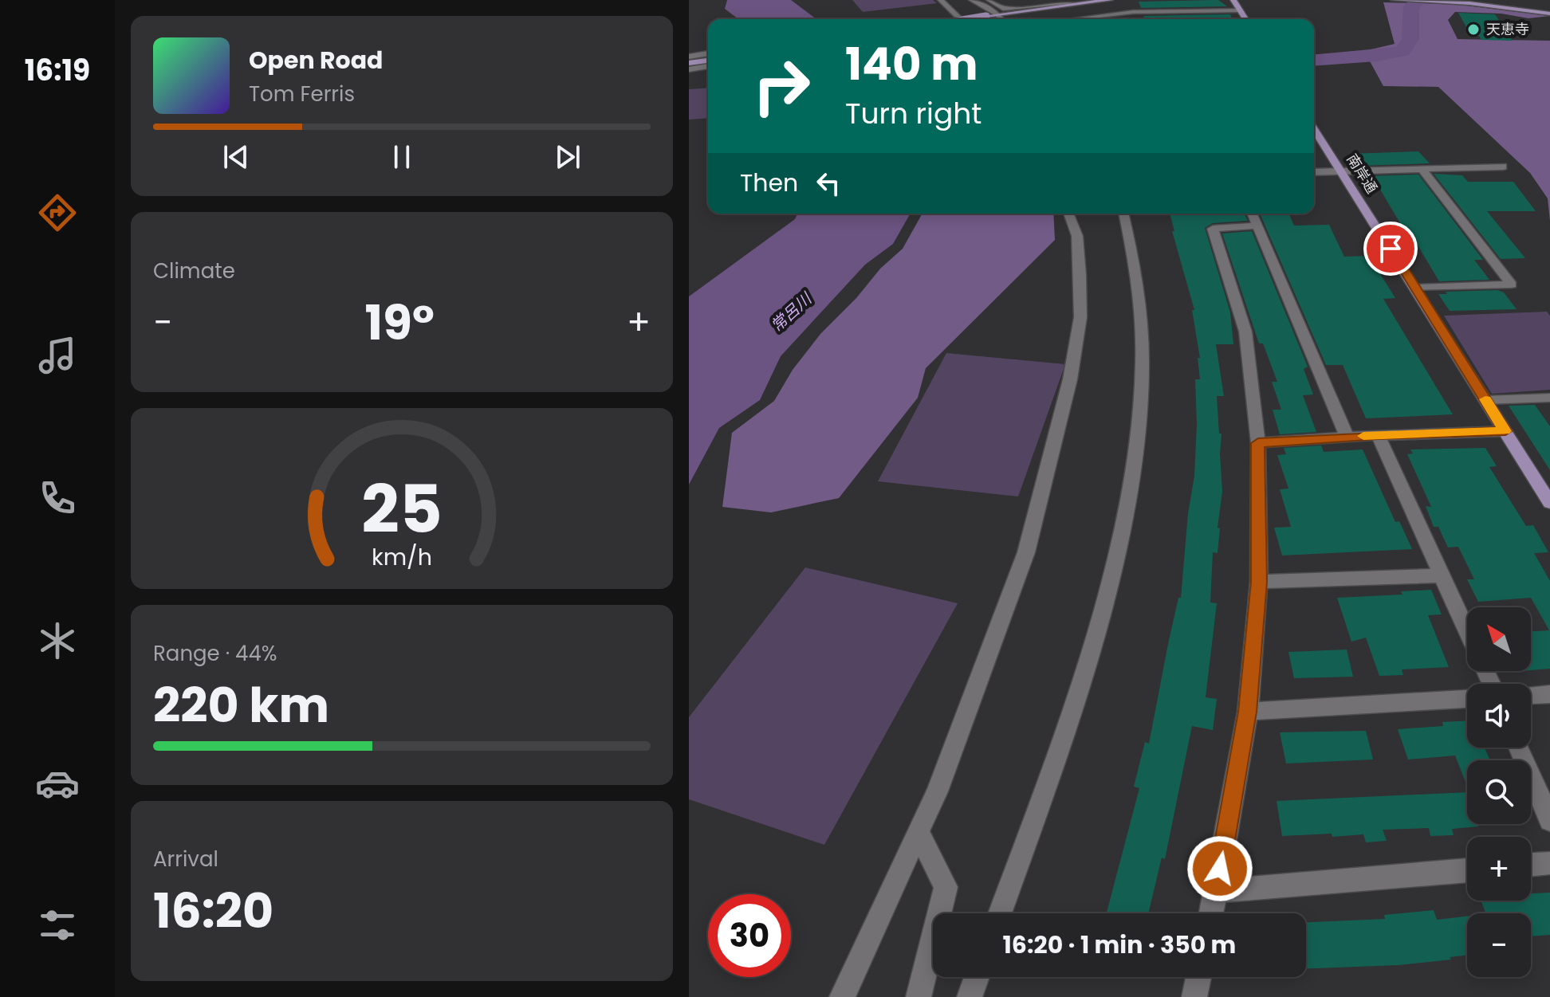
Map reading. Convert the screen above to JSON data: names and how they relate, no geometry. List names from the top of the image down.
{
  "streets": {
    "main road": ["南岸通"]
  },
  "water": ["常呂川"],
  "places": ["天恵寺"],
  "north": "top left",
  "page": {
    "tabs": "16:19",
    "turn": ["140 m", "Turn right"],
    "song": ["Open Road", "Tom Ferris"],
    "then": "Then",
    "tile": [
      "Climate",
      ["Range · 44%", "220 km"],
      ["Arrival", "16:20"]
    ],
    "heat": ["−", "19°", "+"],
    "map_buttons": ["+", "−"],
    "limit": "30",
    "trip": "16:20 · 1 min · 350 m",
    "gauge": ["25", "km/h"]
  }
}
